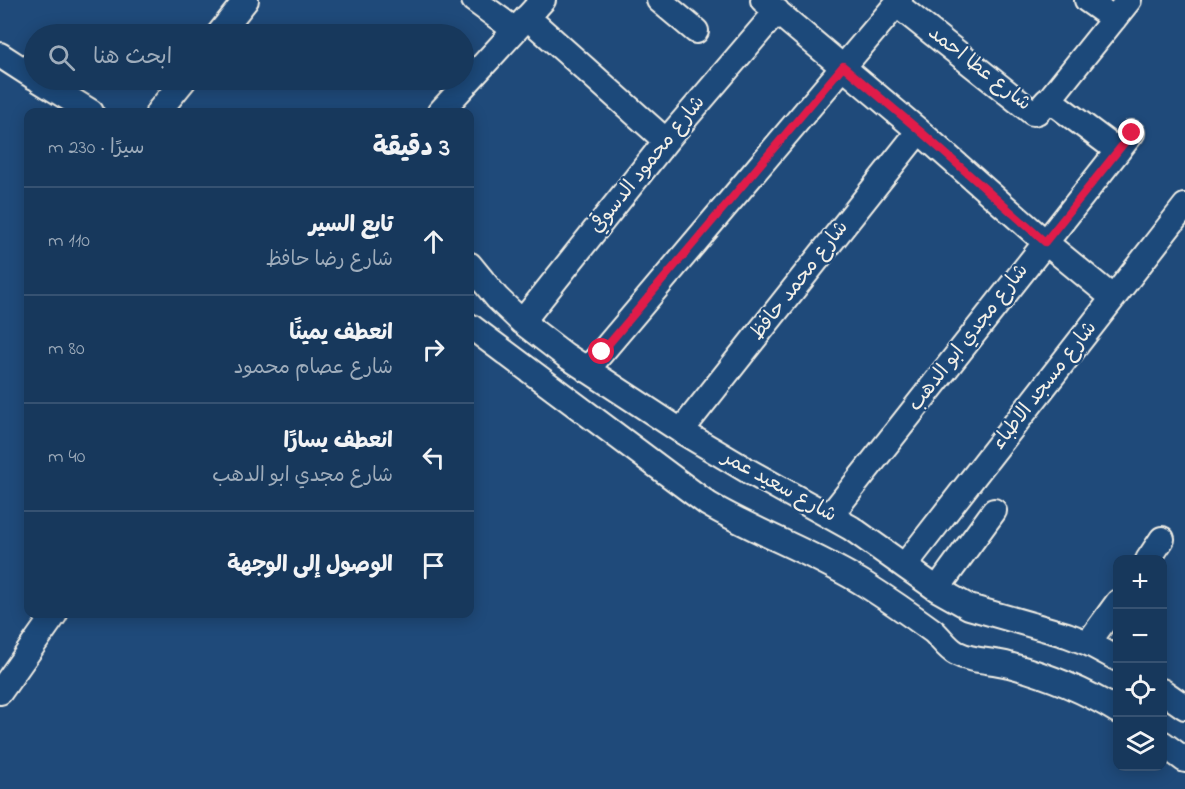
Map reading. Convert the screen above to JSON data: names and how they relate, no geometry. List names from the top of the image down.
{
  "streets": {
    "street": [
      "شارع عطا احمد",
      "شارع محمود الدسوقي",
      "شارع محمد حافظ",
      "شارع مجدي ابو الدهب",
      "شارع مسجد الاطباء",
      "شارع سعيد عمر"
    ]
  },
  "crossings": [
    ["شارع عطا احمد", "شارع مجدي ابو الدهب"],
    ["شارع محمود الدسوقي", "شارع سعيد عمر"],
    ["شارع محمد حافظ", "شارع سعيد عمر"],
    ["شارع مجدي ابو الدهب", "شارع سعيد عمر"],
    ["شارع مسجد الاطباء", "شارع سعيد عمر"]
  ],
  "page": {
    "search": "ابحث هنا",
    "heading": ["3 دقيقة", "سيرًا · 230 m"],
    "list": [
      ["تابع السير", "شارع رضا حافظ", "110 m"],
      ["انعطف يمينًا", "شارع عصام محمود", "80 m"],
      ["انعطف يسارًا", "شارع مجدي ابو الدهب", "40 m"],
      "الوصول إلى الوجهة"
    ],
    "map_buttons": ["+", "−"]
  }
}
